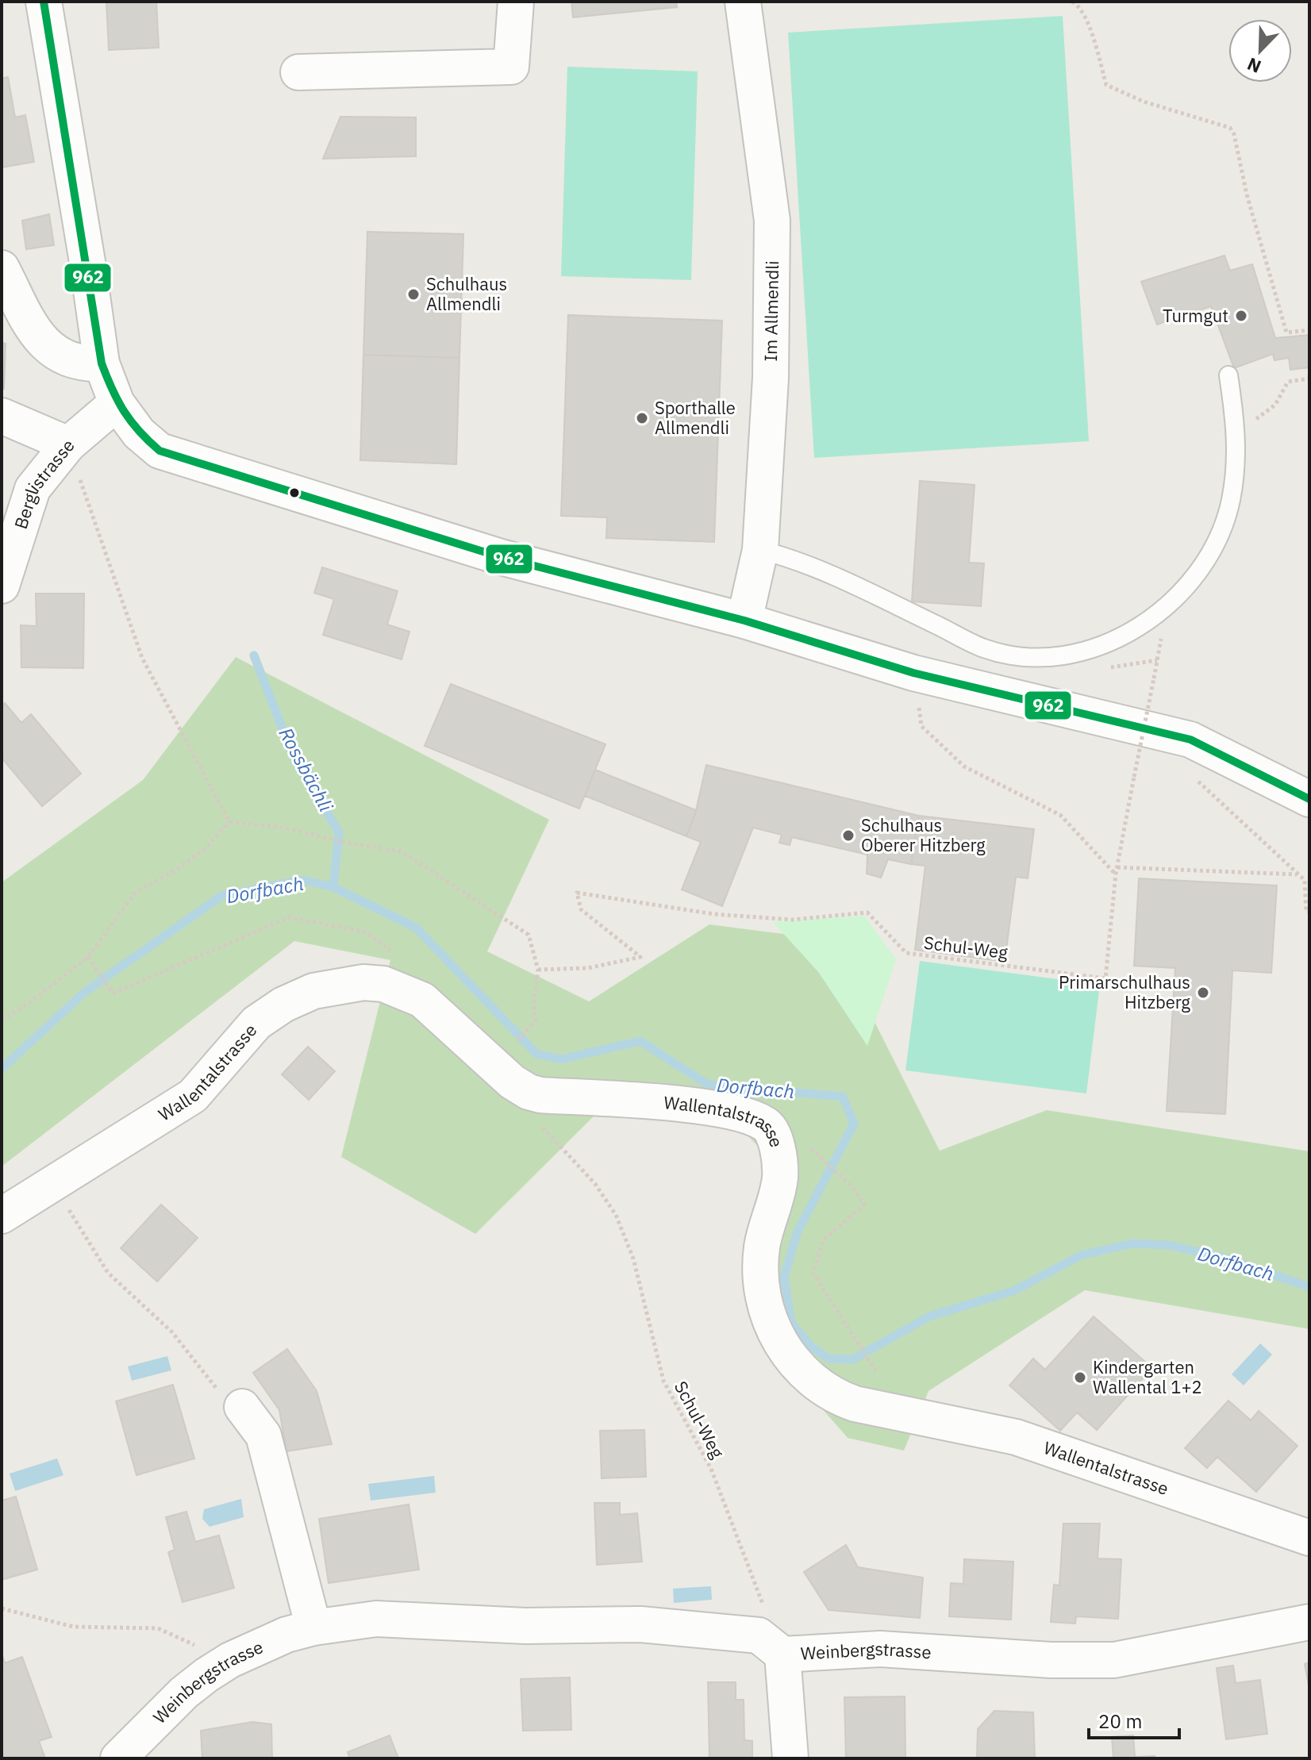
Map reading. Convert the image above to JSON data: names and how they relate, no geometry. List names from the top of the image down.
{
  "streets": {
    "street": [
      "Im Allmendli",
      "Berglistrasse",
      "Wallentalstrasse",
      "Weinbergstrasse"
    ],
    "path": ["Schul-Weg"]
  },
  "crossings": [
    ["Schul-Weg", "Wallentalstrasse"],
    ["Schul-Weg", "Weinbergstrasse"]
  ],
  "water": ["Rossbächli", "Dorfbach"],
  "places": [
    "Schulhaus Allmendli",
    "Turmgut",
    "Sporthalle Allmendli",
    "Schulhaus Oberer Hitzberg",
    "Primarschulhaus Hitzberg",
    "Kindergarten Wallental 1+2"
  ],
  "lines": ["transit line 962"],
  "scale_bar": "20 m",
  "north": "bottom left"
}
